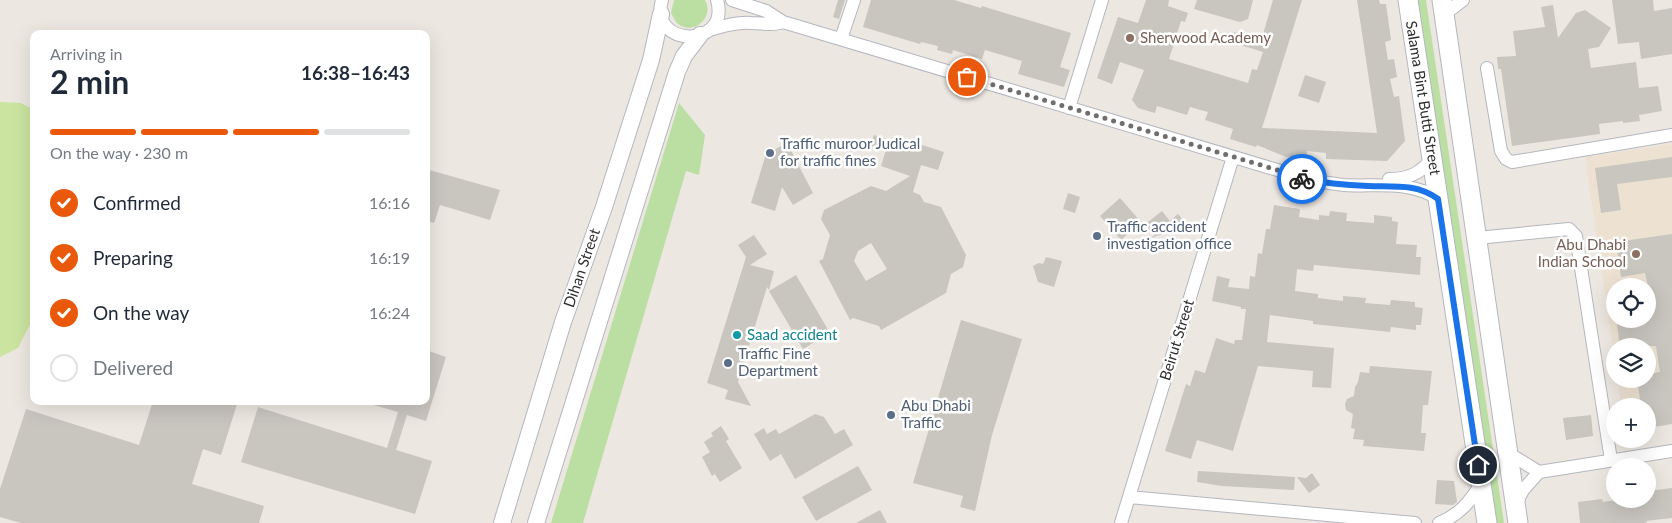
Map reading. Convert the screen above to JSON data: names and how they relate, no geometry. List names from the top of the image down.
{
  "streets": {
    "main road": ["Salama Bint Butti Street"],
    "street": ["Dihan Street", "Beirut Street"]
  },
  "places": [
    "Sherwood Academy",
    "Traffic muroor Judical for traffic fines",
    "Traffic accident investigation office",
    "Abu Dhabi Indian School",
    "Saad accident",
    "Traffic Fine Department",
    "Abu Dhabi Traffic"
  ],
  "page": {
    "heading": ["2 min", "Arriving in", "16:38–16:43"],
    "bar": "On the way · 230 m",
    "list": [
      ["Confirmed", "16:16"],
      ["Preparing", "16:19"],
      ["On the way", "16:24"],
      "Delivered"
    ],
    "map_buttons": ["+", "−"]
  }
}
